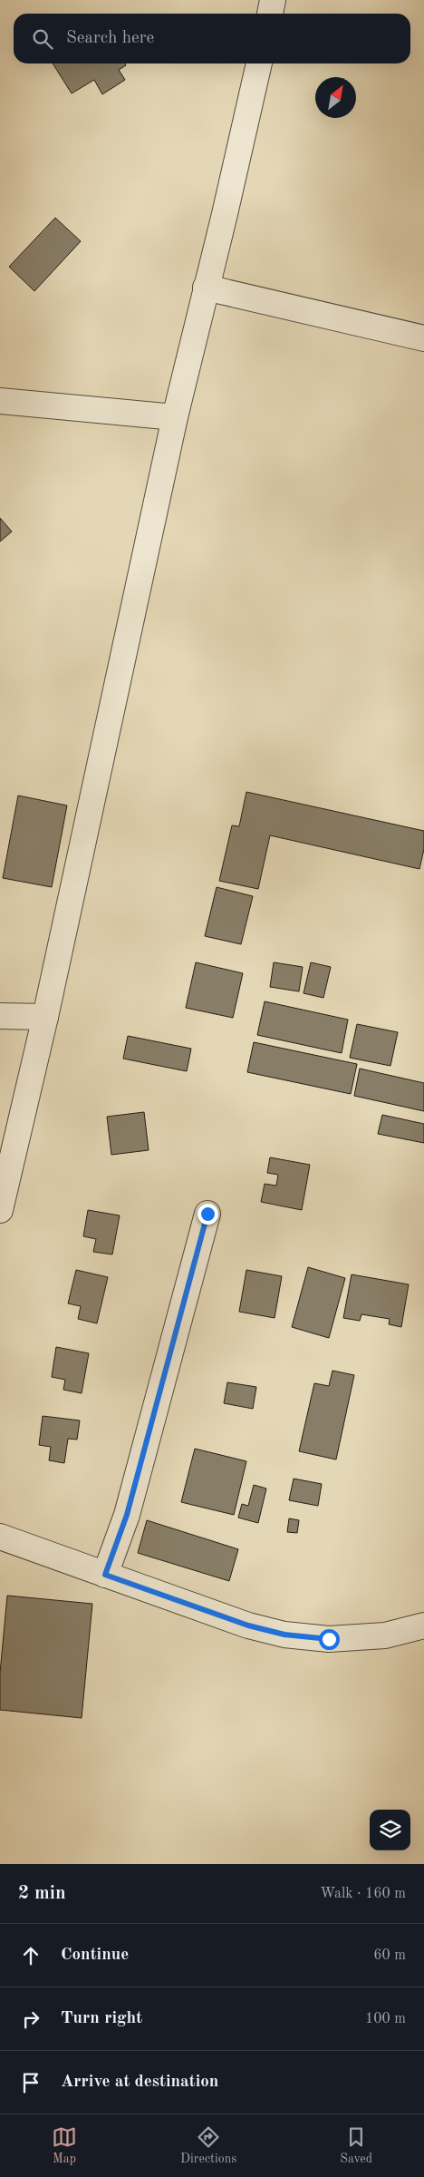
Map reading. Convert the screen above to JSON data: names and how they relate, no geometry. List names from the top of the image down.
{
  "north": "top right",
  "page": {
    "search": "Search here",
    "heading": ["2 min", "Walk · 160 m"],
    "list": [
      ["Continue", "60 m"],
      ["Turn right", "100 m"],
      "Arrive at destination"
    ],
    "nav": ["Map", "Directions", "Saved"]
  }
}
